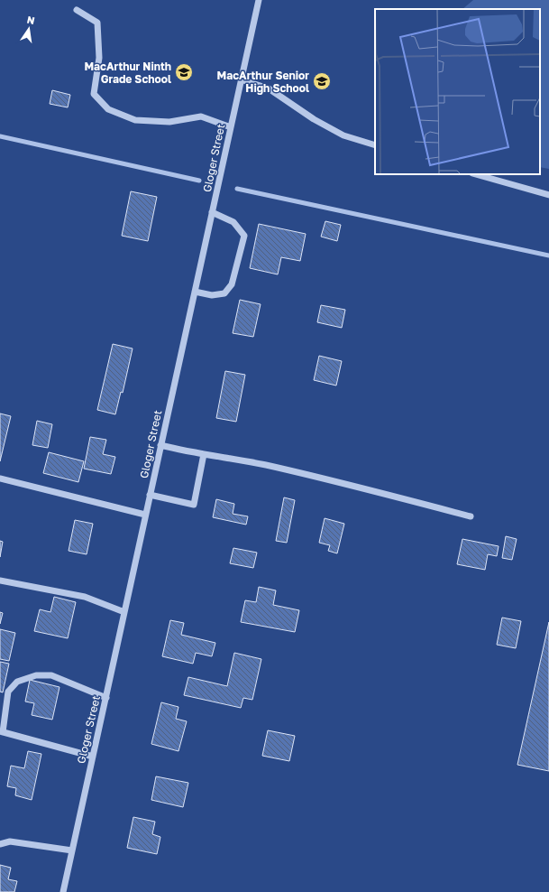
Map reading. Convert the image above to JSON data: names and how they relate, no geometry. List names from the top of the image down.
{
  "streets": {
    "street": ["Gloger Street"]
  },
  "places": {
    "school or university": ["MacArthur Ninth Grade School", "MacArthur Senior High School"]
  },
  "north": "top"
}
